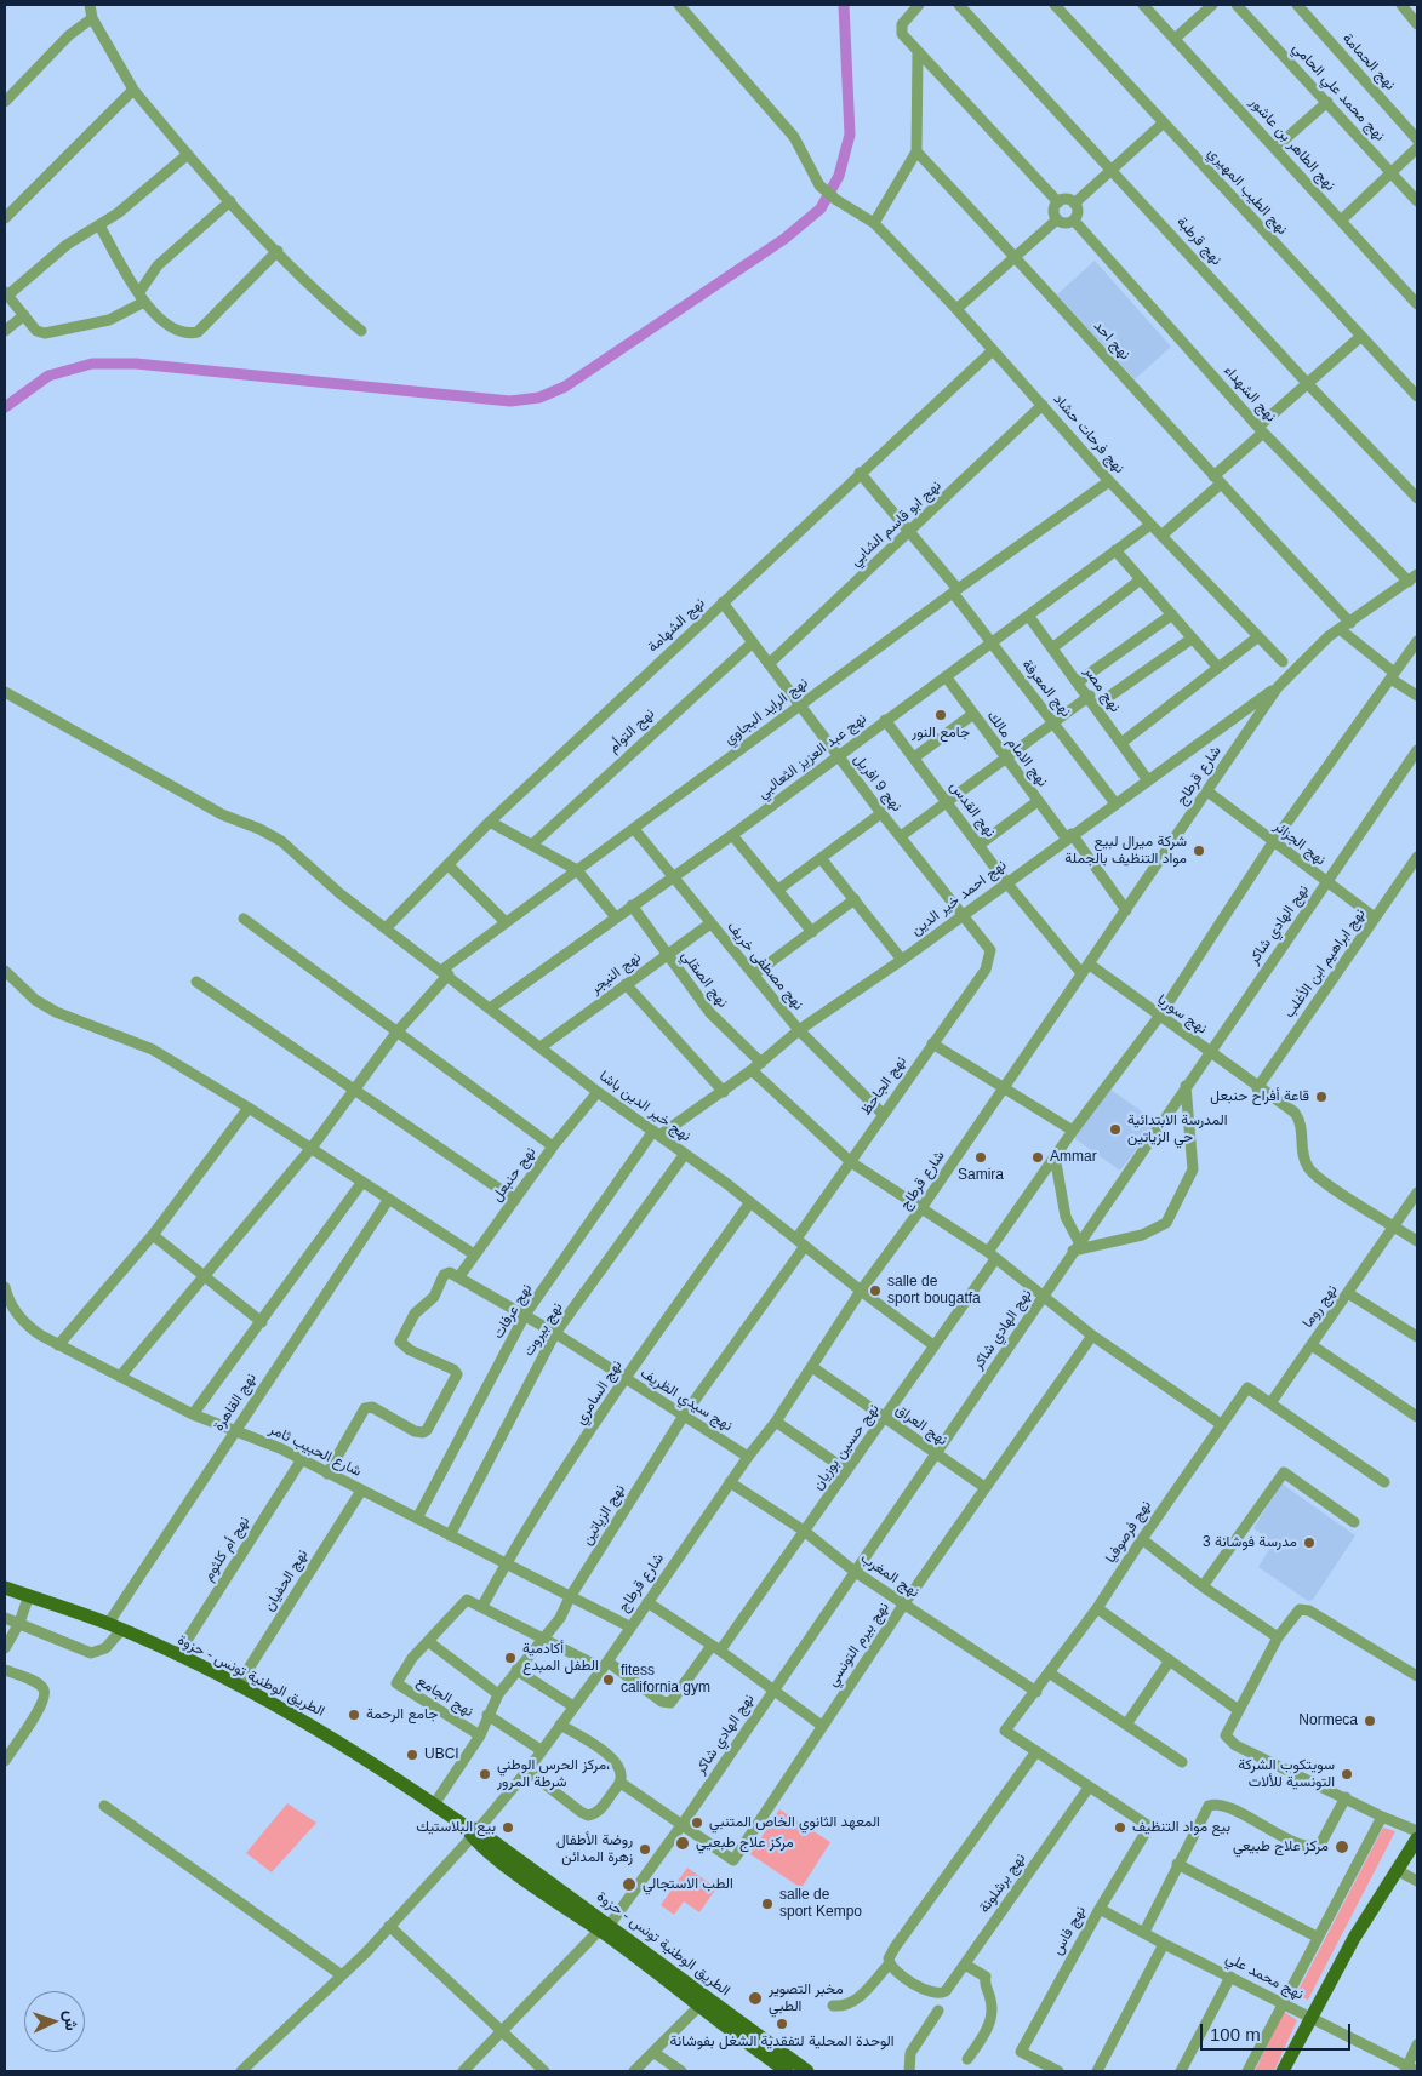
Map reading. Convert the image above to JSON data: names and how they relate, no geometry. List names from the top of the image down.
{
  "streets": {
    "main road": ["الطريق الوطنية تونس - حزوة"],
    "street": [
      "نهج الحمامة",
      "نهج محمد علي الحامي",
      "نهج الطاهر بن عاشور",
      "نهج الطيب المهيري",
      "نهج قرطبة",
      "نهج احد",
      "نهج الشهداء",
      "نهج فرحات حشاد",
      "نهج ابو قاسم الشابي",
      "نهج الشهامة",
      "نهج المعرفة",
      "نهج مصر",
      "نهج الرايد البجاوي",
      "نهج التوأم",
      "نهج الامام مالك",
      "نهج عبد العزيز الثعالبي",
      "شارع قرطاج",
      "نهج 9 افريل",
      "نهج القدس",
      "نهج الجزائر",
      "نهج احمد خير الدين",
      "نهج الهادي شاكر",
      "نهج ابراهيم ابن الأغلب",
      "نهج مصطفى خريف",
      "نهج النيجر",
      "نهج الصقلي",
      "نهج سوريا",
      "نهج الجاحظ",
      "نهج خير الدين باشا",
      "نهج حنبعل",
      "نهج روما",
      "نهج عرفات",
      "نهج بيروت",
      "نهج السامري",
      "نهج سيدي الظريف",
      "نهج القاهرة",
      "نهج العراق",
      "نهج حسين بوزيان",
      "شارع الحبيب ثامر",
      "نهج الزياتين",
      "نهج فرصوفيا",
      "نهج أم كلثوم",
      "نهج المغرب",
      "نهج الحفيان",
      "نهج بيرم التونسي",
      "نهج الجامع",
      "نهج برشلونة",
      "نهج فاس",
      "نهج محمد علي"
    ]
  },
  "crossings": [
    ["نهج احد", "شارع قرطاج"],
    ["نهج الشهداء", "شارع قرطاج"],
    ["نهج فرحات حشاد", "نهج ابو قاسم الشابي"],
    ["نهج فرحات حشاد", "نهج الشهامة"],
    ["نهج فرحات حشاد", "نهج الرايد البجاوي"],
    ["نهج فرحات حشاد", "نهج عبد العزيز الثعالبي"],
    ["نهج ابو قاسم الشابي", "نهج المعرفة"],
    ["نهج ابو قاسم الشابي", "نهج 9 افريل"],
    ["نهج الشهامة", "نهج المعرفة"],
    ["نهج الشهامة", "نهج 9 افريل"],
    ["نهج الشهامة", "نهج خير الدين باشا"],
    ["نهج المعرفة", "نهج الرايد البجاوي"],
    ["نهج المعرفة", "نهج عبد العزيز الثعالبي"],
    ["نهج المعرفة", "نهج احمد خير الدين"],
    ["نهج مصر", "نهج عبد العزيز الثعالبي"],
    ["نهج مصر", "نهج احمد خير الدين"],
    ["نهج الرايد البجاوي", "نهج 9 افريل"],
    ["نهج الرايد البجاوي", "نهج مصطفى خريف"],
    ["نهج الرايد البجاوي", "نهج خير الدين باشا"],
    ["نهج الرايد البجاوي", "شارع الحبيب ثامر"],
    ["نهج التوأم", "نهج 9 افريل"],
    ["نهج الامام مالك", "نهج عبد العزيز الثعالبي"],
    ["نهج الامام مالك", "شارع قرطاج"],
    ["نهج الامام مالك", "نهج احمد خير الدين"],
    ["نهج عبد العزيز الثعالبي", "نهج 9 افريل"],
    ["نهج عبد العزيز الثعالبي", "نهج القدس"],
    ["نهج عبد العزيز الثعالبي", "نهج مصطفى خريف"],
    ["نهج عبد العزيز الثعالبي", "نهج الصقلي"],
    ["نهج عبد العزيز الثعالبي", "نهج خير الدين باشا"],
    ["شارع قرطاج", "نهج القدس"],
    ["شارع قرطاج", "نهج الجزائر"],
    ["شارع قرطاج", "نهج احمد خير الدين"],
    ["شارع قرطاج", "نهج سوريا"],
    ["شارع قرطاج", "نهج خير الدين باشا"],
    ["شارع قرطاج", "نهج سيدي الظريف"],
    ["شارع قرطاج", "نهج العراق"],
    ["شارع قرطاج", "نهج حسين بوزيان"],
    ["شارع قرطاج", "شارع الحبيب ثامر"],
    ["شارع قرطاج", "نهج المغرب"],
    ["شارع قرطاج", "الطريق الوطنية تونس - حزوة"],
    ["نهج 9 افريل", "نهج احمد خير الدين"],
    ["نهج 9 افريل", "نهج الجاحظ"],
    ["نهج القدس", "نهج احمد خير الدين"],
    ["نهج الجزائر", "نهج الهادي شاكر"],
    ["نهج الجزائر", "نهج ابراهيم ابن الأغلب"],
    ["نهج الجزائر", "نهج حسين بوزيان"],
    ["نهج احمد خير الدين", "نهج مصطفى خريف"],
    ["نهج احمد خير الدين", "نهج الصقلي"],
    ["نهج احمد خير الدين", "نهج خير الدين باشا"],
    ["نهج احمد خير الدين", "نهج عرفات"],
    ["نهج الهادي شاكر", "نهج سوريا"],
    ["نهج الهادي شاكر", "نهج العراق"],
    ["نهج الهادي شاكر", "نهج المغرب"],
    ["نهج الهادي شاكر", "نهج بيرم التونسي"],
    ["نهج الهادي شاكر", "الطريق الوطنية تونس - حزوة"],
    ["نهج ابراهيم ابن الأغلب", "نهج سوريا"],
    ["نهج مصطفى خريف", "نهج النيجر"],
    ["نهج مصطفى خريف", "نهج الجاحظ"],
    ["نهج النيجر", "نهج الصقلي"],
    ["نهج النيجر", "نهج خير الدين باشا"],
    ["نهج سوريا", "نهج روما"],
    ["نهج سوريا", "نهج حسين بوزيان"],
    ["نهج الجاحظ", "نهج خير الدين باشا"],
    ["نهج الجاحظ", "نهج الزياتين"],
    ["نهج خير الدين باشا", "نهج حنبعل"],
    ["نهج خير الدين باشا", "نهج عرفات"],
    ["نهج خير الدين باشا", "نهج بيروت"],
    ["نهج خير الدين باشا", "نهج السامري"],
    ["نهج خير الدين باشا", "نهج حسين بوزيان"],
    ["نهج خير الدين باشا", "نهج الزياتين"],
    ["نهج حنبعل", "نهج سيدي الظريف"],
    ["نهج حنبعل", "شارع الحبيب ثامر"],
    ["نهج روما", "نهج فرصوفيا"],
    ["نهج عرفات", "نهج سيدي الظريف"],
    ["نهج عرفات", "شارع الحبيب ثامر"],
    ["نهج بيروت", "نهج سيدي الظريف"],
    ["نهج بيروت", "شارع الحبيب ثامر"],
    ["نهج السامري", "نهج سيدي الظريف"],
    ["نهج السامري", "شارع الحبيب ثامر"],
    ["نهج السامري", "نهج الجامع"],
    ["نهج سيدي الظريف", "نهج الزياتين"],
    ["نهج القاهرة", "شارع الحبيب ثامر"],
    ["نهج القاهرة", "الطريق الوطنية تونس - حزوة"],
    ["نهج العراق", "نهج حسين بوزيان"],
    ["نهج العراق", "نهج بيرم التونسي"],
    ["نهج حسين بوزيان", "نهج المغرب"],
    ["شارع الحبيب ثامر", "نهج الزياتين"],
    ["شارع الحبيب ثامر", "نهج أم كلثوم"],
    ["شارع الحبيب ثامر", "نهج الحفيان"],
    ["نهج الزياتين", "الطريق الوطنية تونس - حزوة"],
    ["نهج الزياتين", "نهج الجامع"],
    ["نهج فرصوفيا", "نهج المغرب"],
    ["نهج أم كلثوم", "الطريق الوطنية تونس - حزوة"],
    ["نهج المغرب", "نهج بيرم التونسي"],
    ["نهج الحفيان", "الطريق الوطنية تونس - حزوة"],
    ["نهج برشلونة", "نهج فاس"],
    ["نهج فاس", "نهج محمد علي"]
  ],
  "places": [
    "جامع النور",
    "شركة ميرال لبيع مواد التنظيف بالجملة",
    "قاعة أفراح حنبعل",
    "المدرسة الابتدائية حي الزياتين",
    "Samira",
    "Ammar",
    "salle de sport bougatfa",
    "مدرسة فوشانة 3",
    "أكادمية الطفل المبدع",
    "fitess california gym",
    "جامع الرحمة",
    "Normeca",
    "UBCI",
    "مركز الحرس الوطني، شرطة المرور",
    "سويتكوب الشركة التونسية للألات",
    "المعهد الثانوي الخاص المتنبي",
    "بيع البلاستيك",
    "بيع مواد التنظيف",
    "مركز علاج طبعيي",
    "مركز علاج طبيعي",
    "روضة الأطفال زهرة المدائن",
    "الطب الاستجالي",
    "salle de sport Kempo",
    "مخبر التصوير الطبي",
    "الوحدة المحلية لتفقدية الشغل بفوشانة"
  ],
  "scale_bar": "100 m",
  "north": "right"
}
